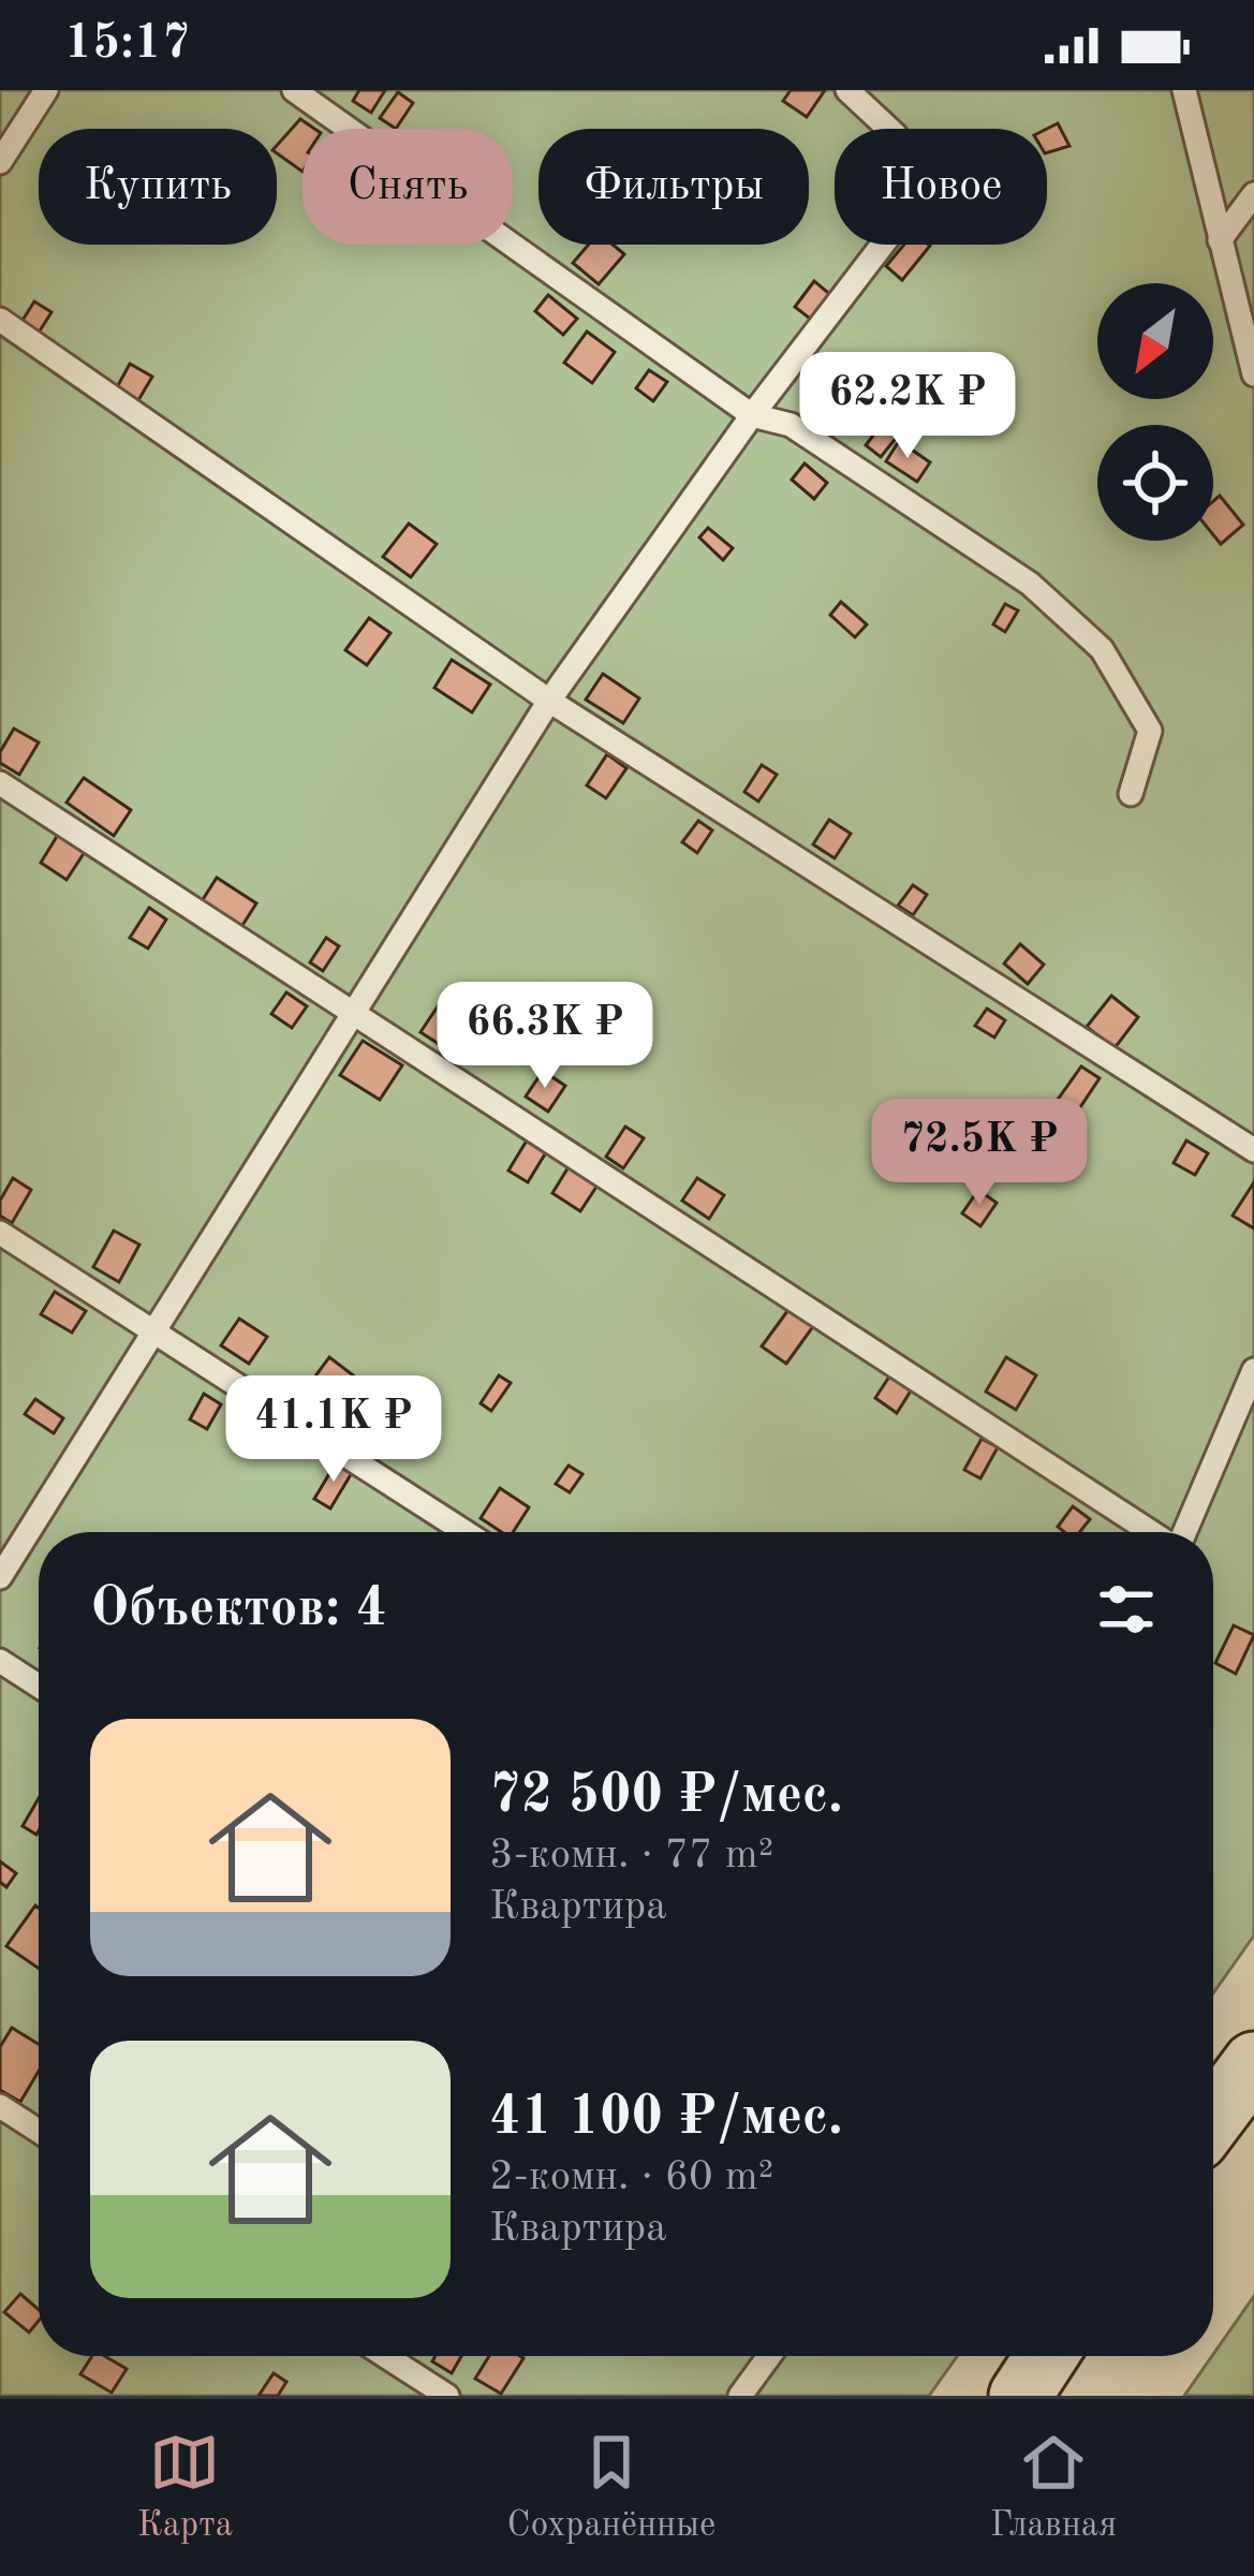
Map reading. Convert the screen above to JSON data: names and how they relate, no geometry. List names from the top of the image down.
{
  "north": "bottom left",
  "page": {
    "status": "15:17",
    "chip": [
      "Купить",
      "Снять",
      "Фильтры",
      "Новое"
    ],
    "price": [
      "62.2K ₽",
      "66.3K ₽",
      "72.5K ₽",
      "41.1K ₽"
    ],
    "heading": "Объектов: 4",
    "list": [
      {
        "name": "72 500 ₽/мес.",
        "note": "3-комн. · 77 m² · Квартира"
      },
      {
        "name": "41 100 ₽/мес.",
        "note": "2-комн. · 60 m² · Квартира"
      }
    ],
    "tabs": ["Карта", "Сохранённые", "Главная"]
  }
}
